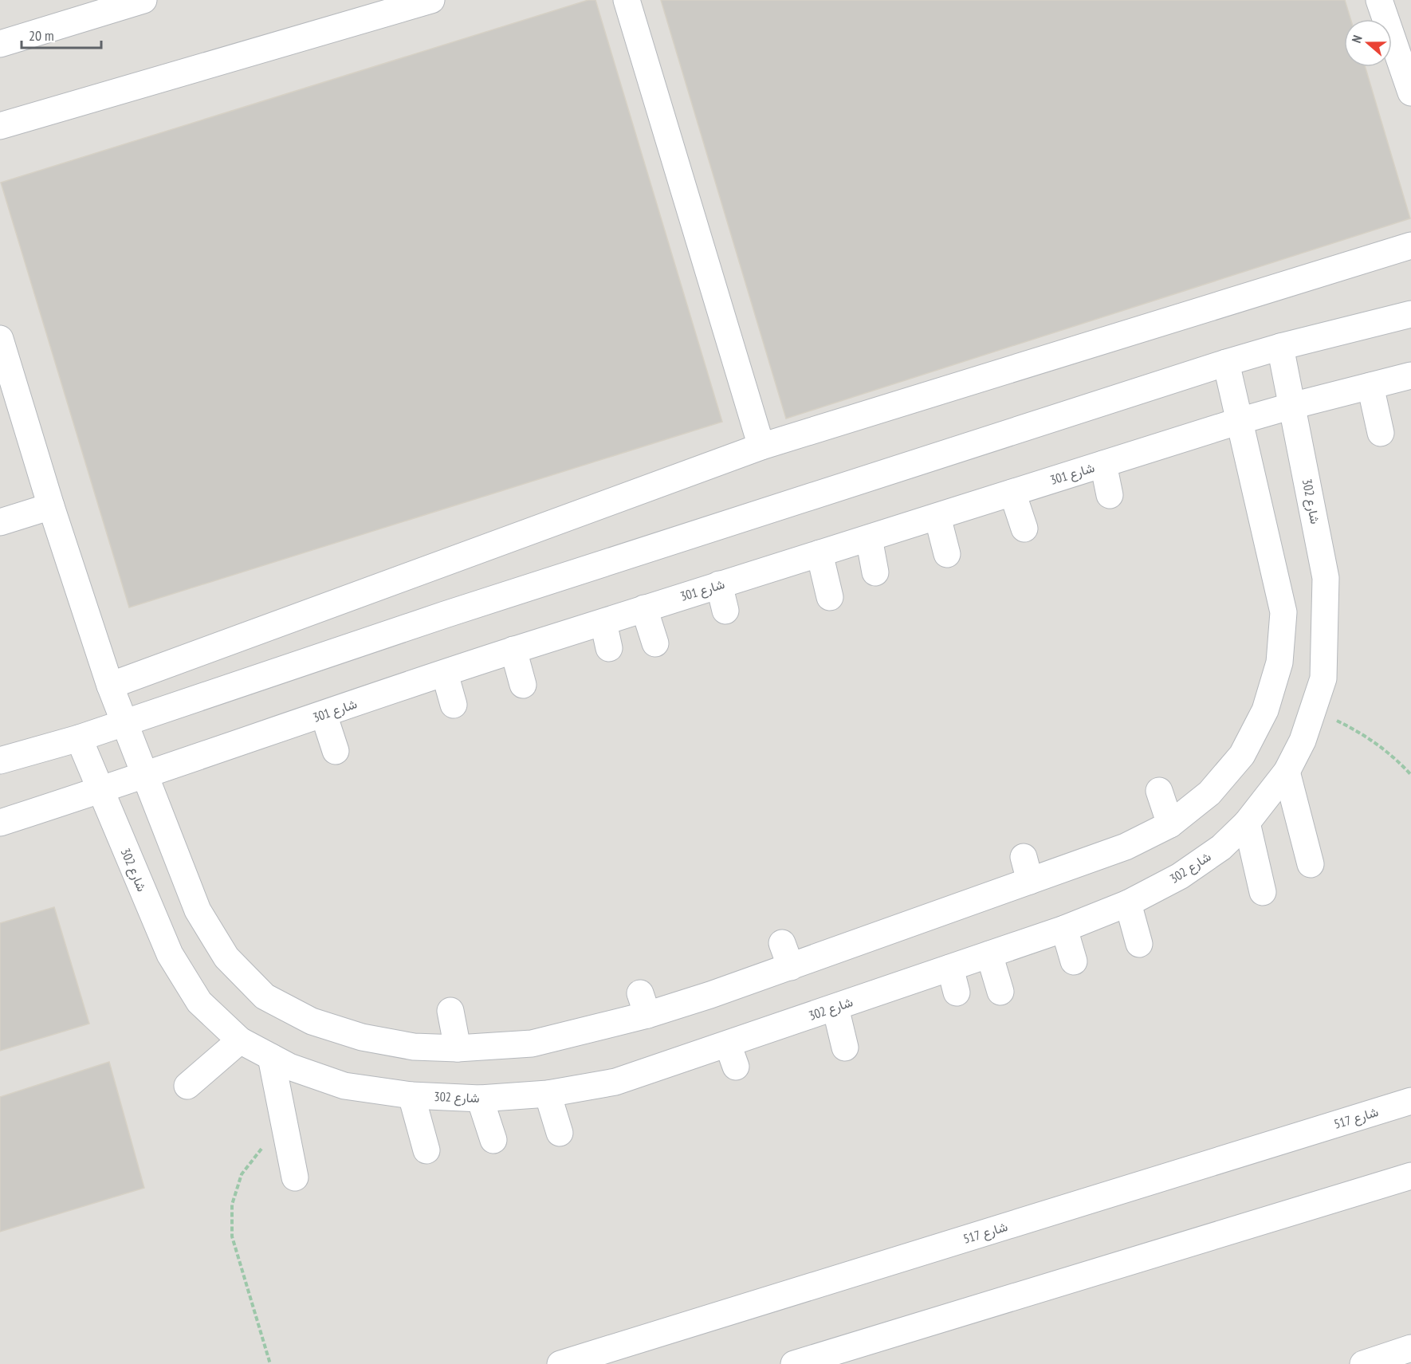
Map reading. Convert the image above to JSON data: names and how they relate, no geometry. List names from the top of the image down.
{
  "streets": {
    "street": ["شارع 301", "شارع 302", "شارع 517"]
  },
  "crossings": [
    ["شارع 301", "شارع 302"]
  ],
  "scale_bar": "20 m",
  "north": "left"
}
